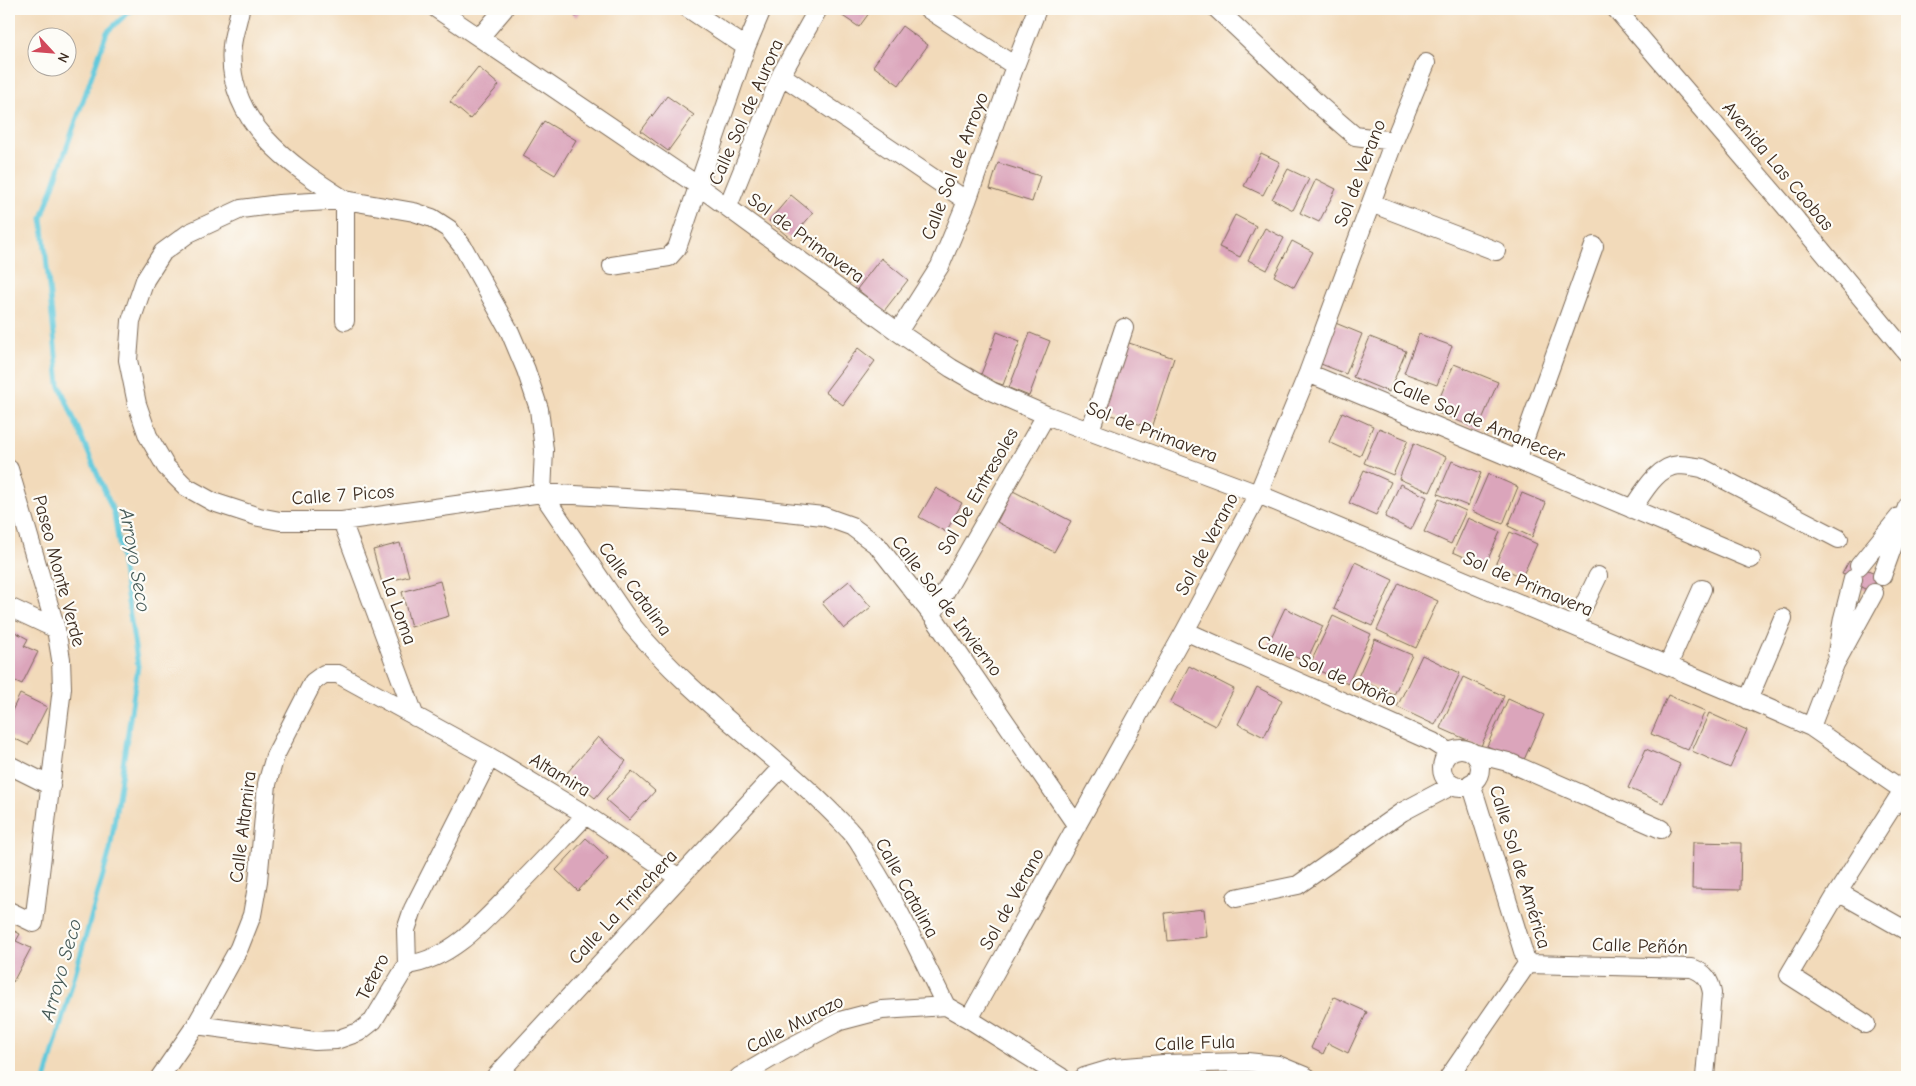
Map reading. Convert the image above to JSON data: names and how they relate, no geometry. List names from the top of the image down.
{
  "streets": {
    "street": [
      "Calle Sol de Aurora",
      "Calle Sol de Arroyo",
      "Avenida Las Caobas",
      "Sol de Verano",
      "Sol de Primavera",
      "Calle Sol de Amanecer",
      "Sol De Entresoles",
      "Calle 7 Picos",
      "Paseo Monte Verde",
      "Calle Catalina",
      "Calle Sol de Invierno",
      "La Loma",
      "Calle Sol de Otoño",
      "Altamira",
      "Calle Altamira",
      "Calle Sol de América",
      "Calle La Trinchera",
      "Calle Peñón",
      "Tetero",
      "Calle Murazo",
      "Calle Fula"
    ]
  },
  "crossings": [
    ["Calle Sol de Aurora", "Sol de Primavera"],
    ["Calle Sol de Arroyo", "Sol de Primavera"],
    ["Sol de Verano", "Sol de Primavera"],
    ["Sol de Verano", "Calle Sol de Amanecer"],
    ["Sol de Verano", "Calle Sol de Invierno"],
    ["Sol de Verano", "Calle Sol de Otoño"],
    ["Sol de Primavera", "Sol De Entresoles"],
    ["Sol De Entresoles", "Calle Sol de Invierno"],
    ["Calle 7 Picos", "Calle Catalina"],
    ["Calle 7 Picos", "Calle Sol de Invierno"],
    ["Calle 7 Picos", "La Loma"],
    ["Calle Catalina", "Calle Sol de Invierno"],
    ["Calle Catalina", "Calle La Trinchera"],
    ["Calle Catalina", "Calle Murazo"],
    ["La Loma", "Altamira"],
    ["La Loma", "Calle Altamira"],
    ["Calle Sol de Otoño", "Calle Sol de América"],
    ["Altamira", "Calle Altamira"],
    ["Altamira", "Calle La Trinchera"],
    ["Altamira", "Tetero"],
    ["Calle Altamira", "Tetero"],
    ["Calle Sol de América", "Calle Peñón"]
  ],
  "water": ["Arroyo Seco"],
  "north": "bottom right"
}
